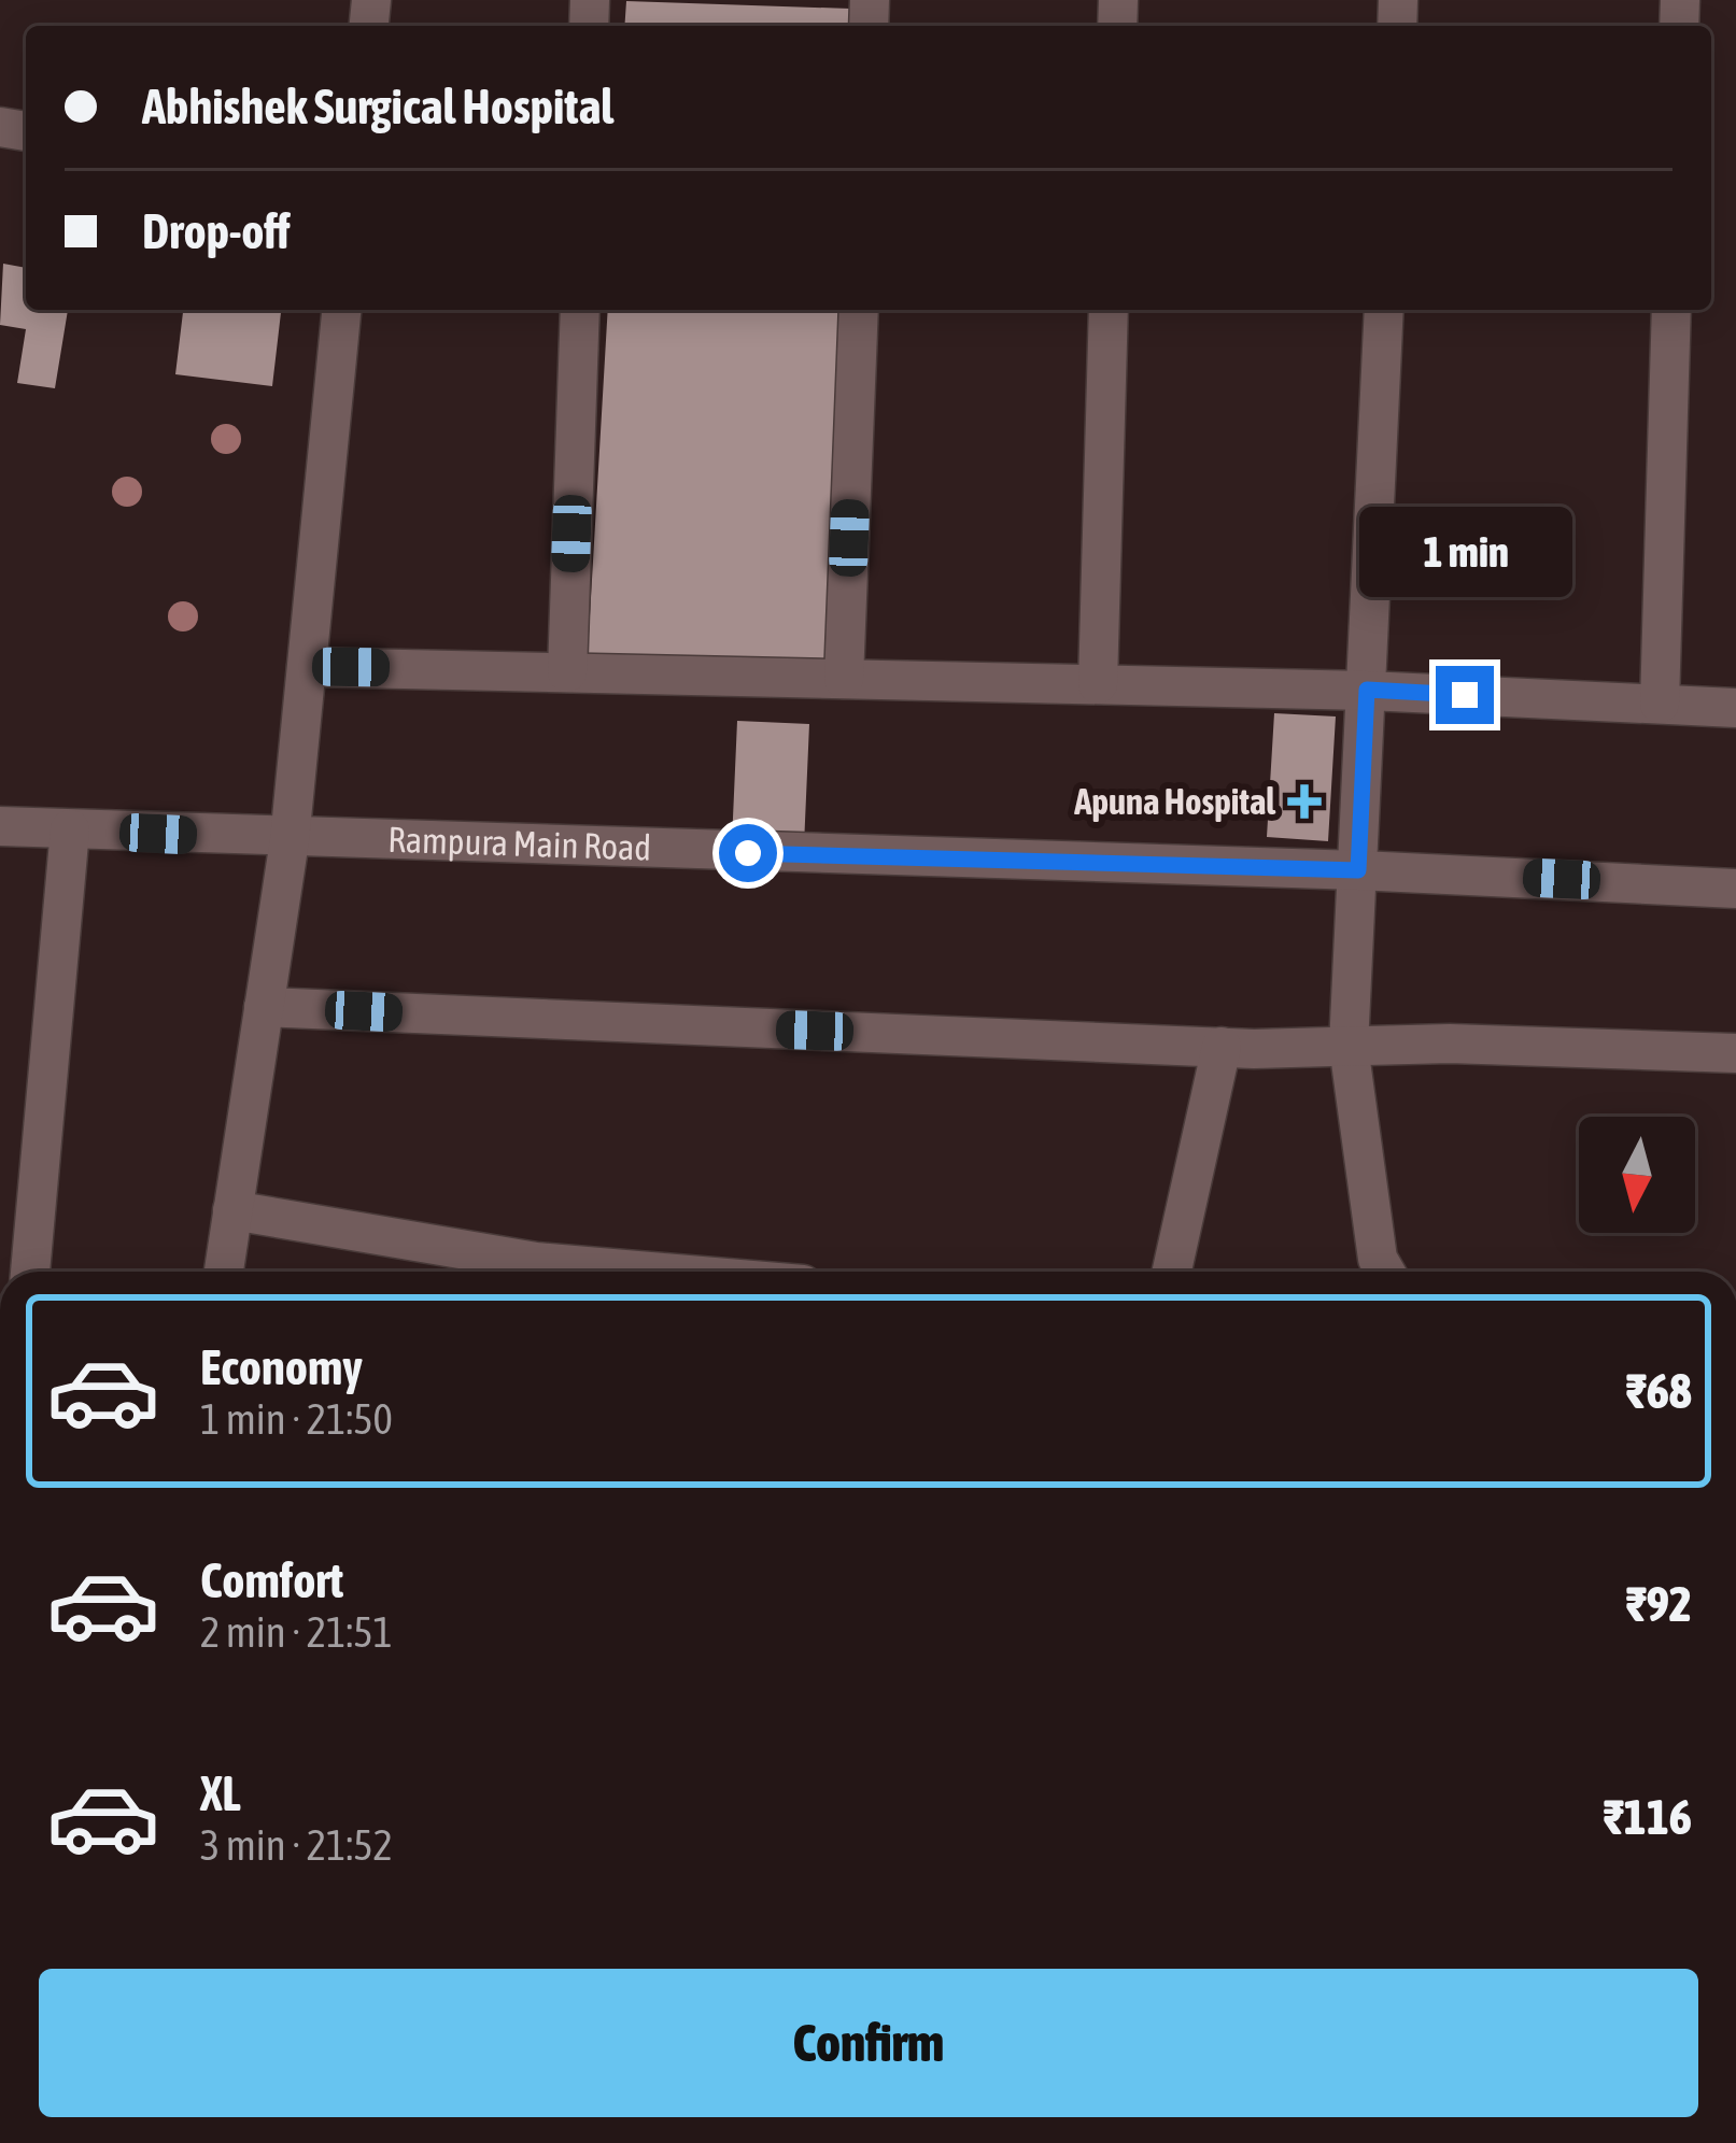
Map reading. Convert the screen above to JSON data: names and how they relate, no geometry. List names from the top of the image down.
{
  "streets": {
    "street": ["Rampura Main Road"]
  },
  "places": {
    "health": ["Apuna Hospital"]
  },
  "north": "bottom",
  "page": {
    "banner": ["Abhishek Surgical Hospital", "Drop-off"],
    "bubble": "1 min",
    "list": [
      {
        "name": "Economy",
        "note": "1 min · 21:50",
        "value": "₹68"
      },
      {
        "name": "Comfort",
        "note": "2 min · 21:51",
        "value": "₹92"
      },
      {
        "name": "XL",
        "note": "3 min · 21:52",
        "value": "₹116"
      }
    ],
    "buttons": "Confirm"
  }
}
